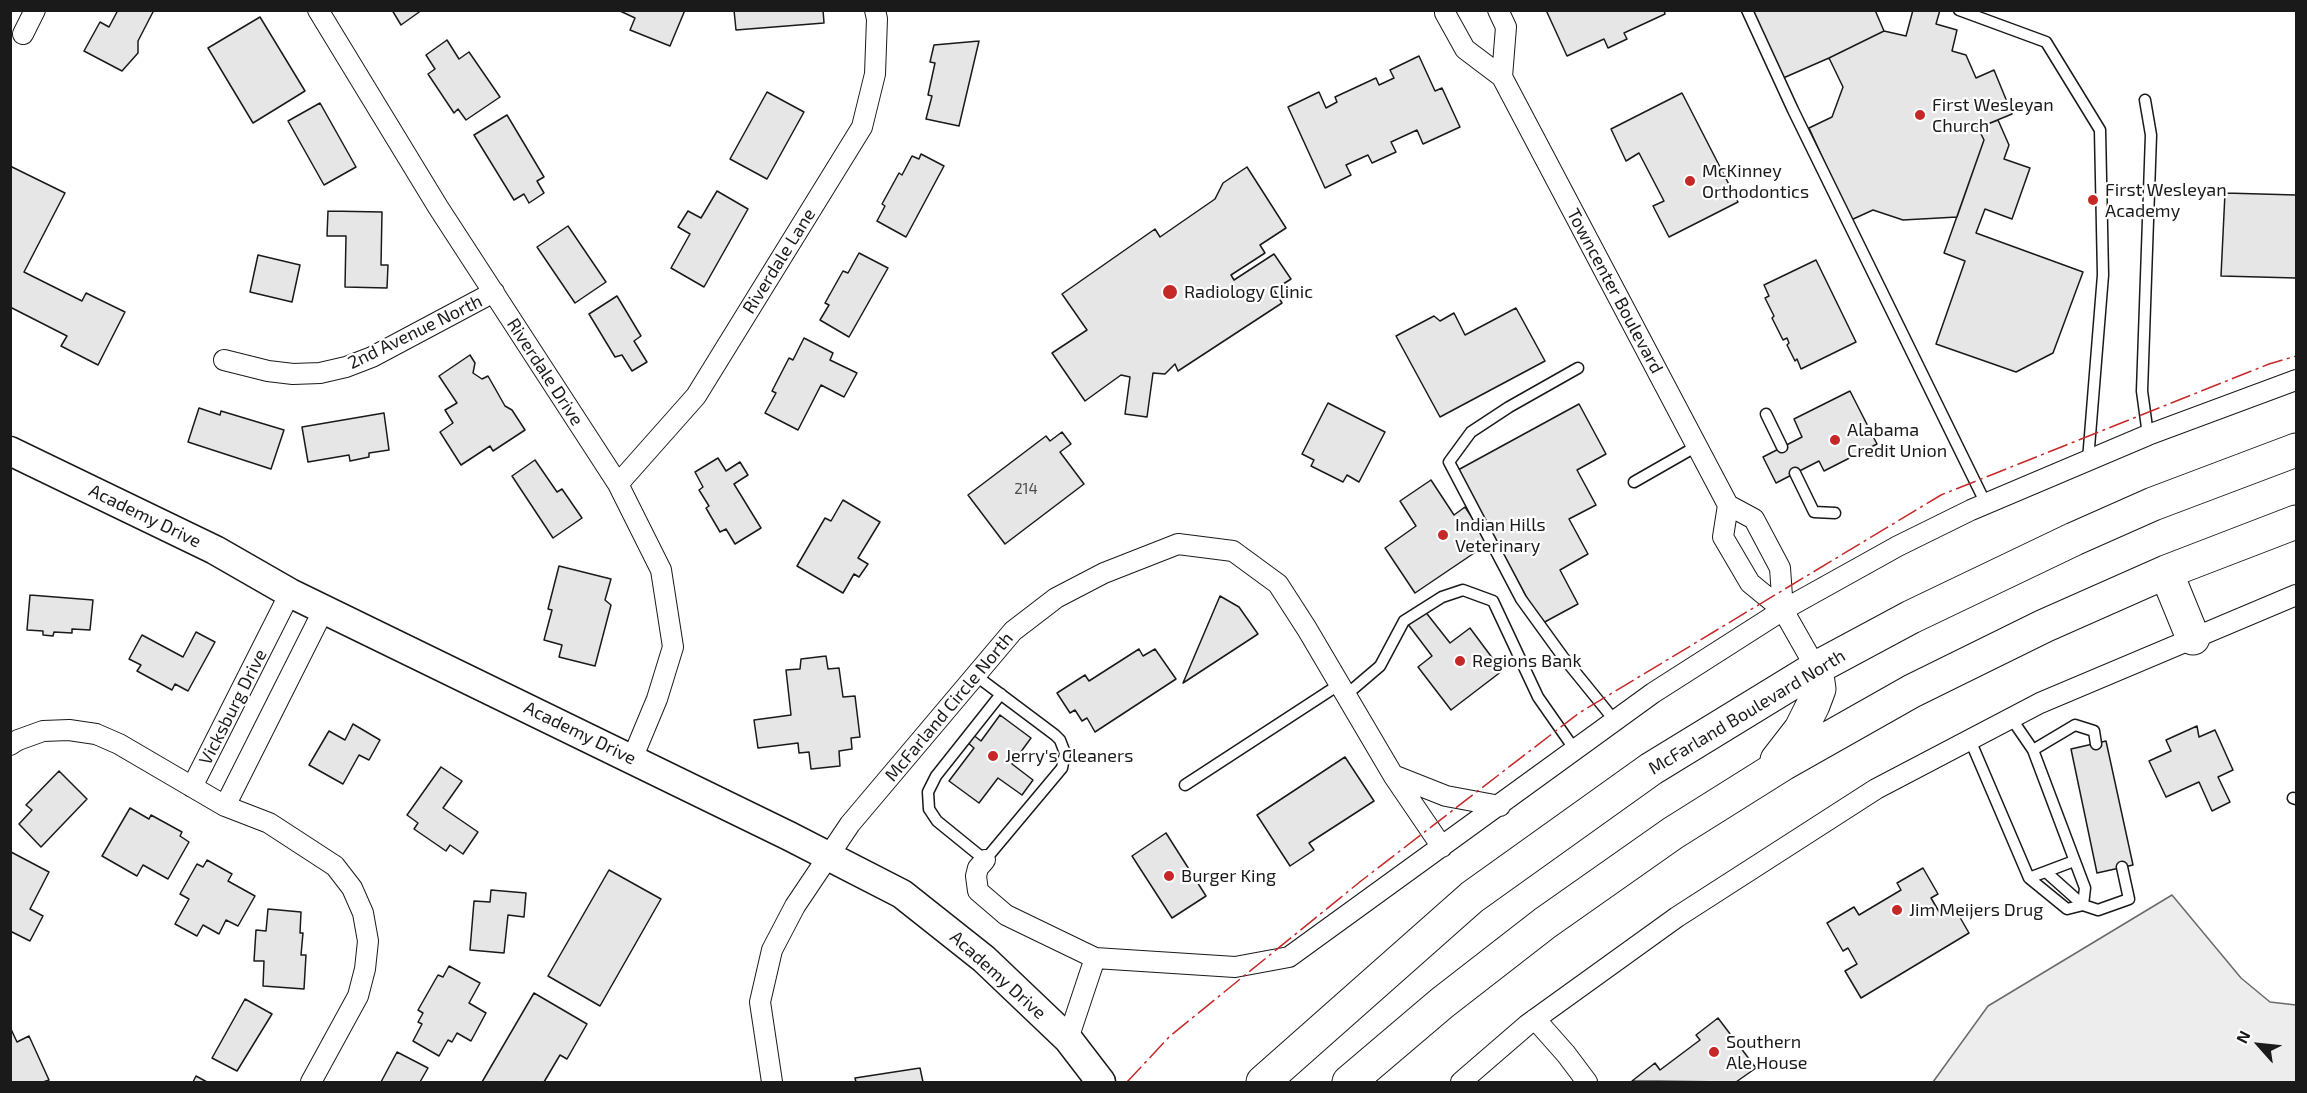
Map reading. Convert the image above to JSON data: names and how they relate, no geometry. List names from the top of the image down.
{
  "streets": {
    "highway": ["McFarland Boulevard North"],
    "street": [
      "Riverdale Lane",
      "Towncenter Boulevard",
      "2nd Avenue North",
      "Riverdale Drive",
      "Academy Drive",
      "Vicksburg Drive",
      "McFarland Circle North"
    ]
  },
  "crossings": [
    ["Riverdale Lane", "Riverdale Drive"],
    ["2nd Avenue North", "Riverdale Drive"],
    ["Riverdale Drive", "Academy Drive"],
    ["Academy Drive", "Vicksburg Drive"],
    ["Academy Drive", "McFarland Circle North"]
  ],
  "places": [
    "First Wesleyan Church",
    "McKinney Orthodontics",
    "First Wesleyan Academy",
    "Radiology Clinic",
    "Alabama Credit Union",
    "Indian Hills Veterinary",
    "Regions Bank",
    "Jerry's Cleaners",
    "Burger King",
    "Jim Meijers Drug",
    "Southern Ale House"
  ],
  "house_numbers": ["214"],
  "north": "top left"
}
